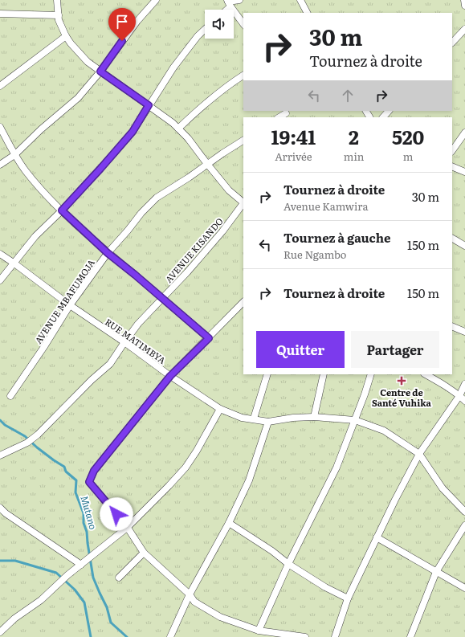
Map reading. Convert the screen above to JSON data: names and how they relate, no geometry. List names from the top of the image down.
{
  "streets": {
    "street": ["AVENUE KISANDO", "AVENUE MBAFUMOJA", "RUE MATIMBYA"]
  },
  "crossings": [
    ["AVENUE KISANDO", "RUE MATIMBYA"],
    ["AVENUE MBAFUMOJA", "RUE MATIMBYA"]
  ],
  "water": ["Mutano"],
  "places": {
    "health": ["Centre de Santé Vuhika"]
  },
  "page": {
    "turn": ["30 m", "Tournez à droite"],
    "eta": [
      "19:41",
      "Arrivée",
      "2",
      "min",
      "520",
      "m"
    ],
    "list": [
      {
        "name": "Tournez à droite",
        "note": "Avenue Kamwira",
        "value": "30 m"
      },
      {
        "name": "Tournez à gauche",
        "note": "Rue Ngambo",
        "value": "150 m"
      },
      {
        "name": "Tournez à droite",
        "value": "150 m"
      }
    ],
    "buttons": ["Quitter", "Partager"]
  }
}
